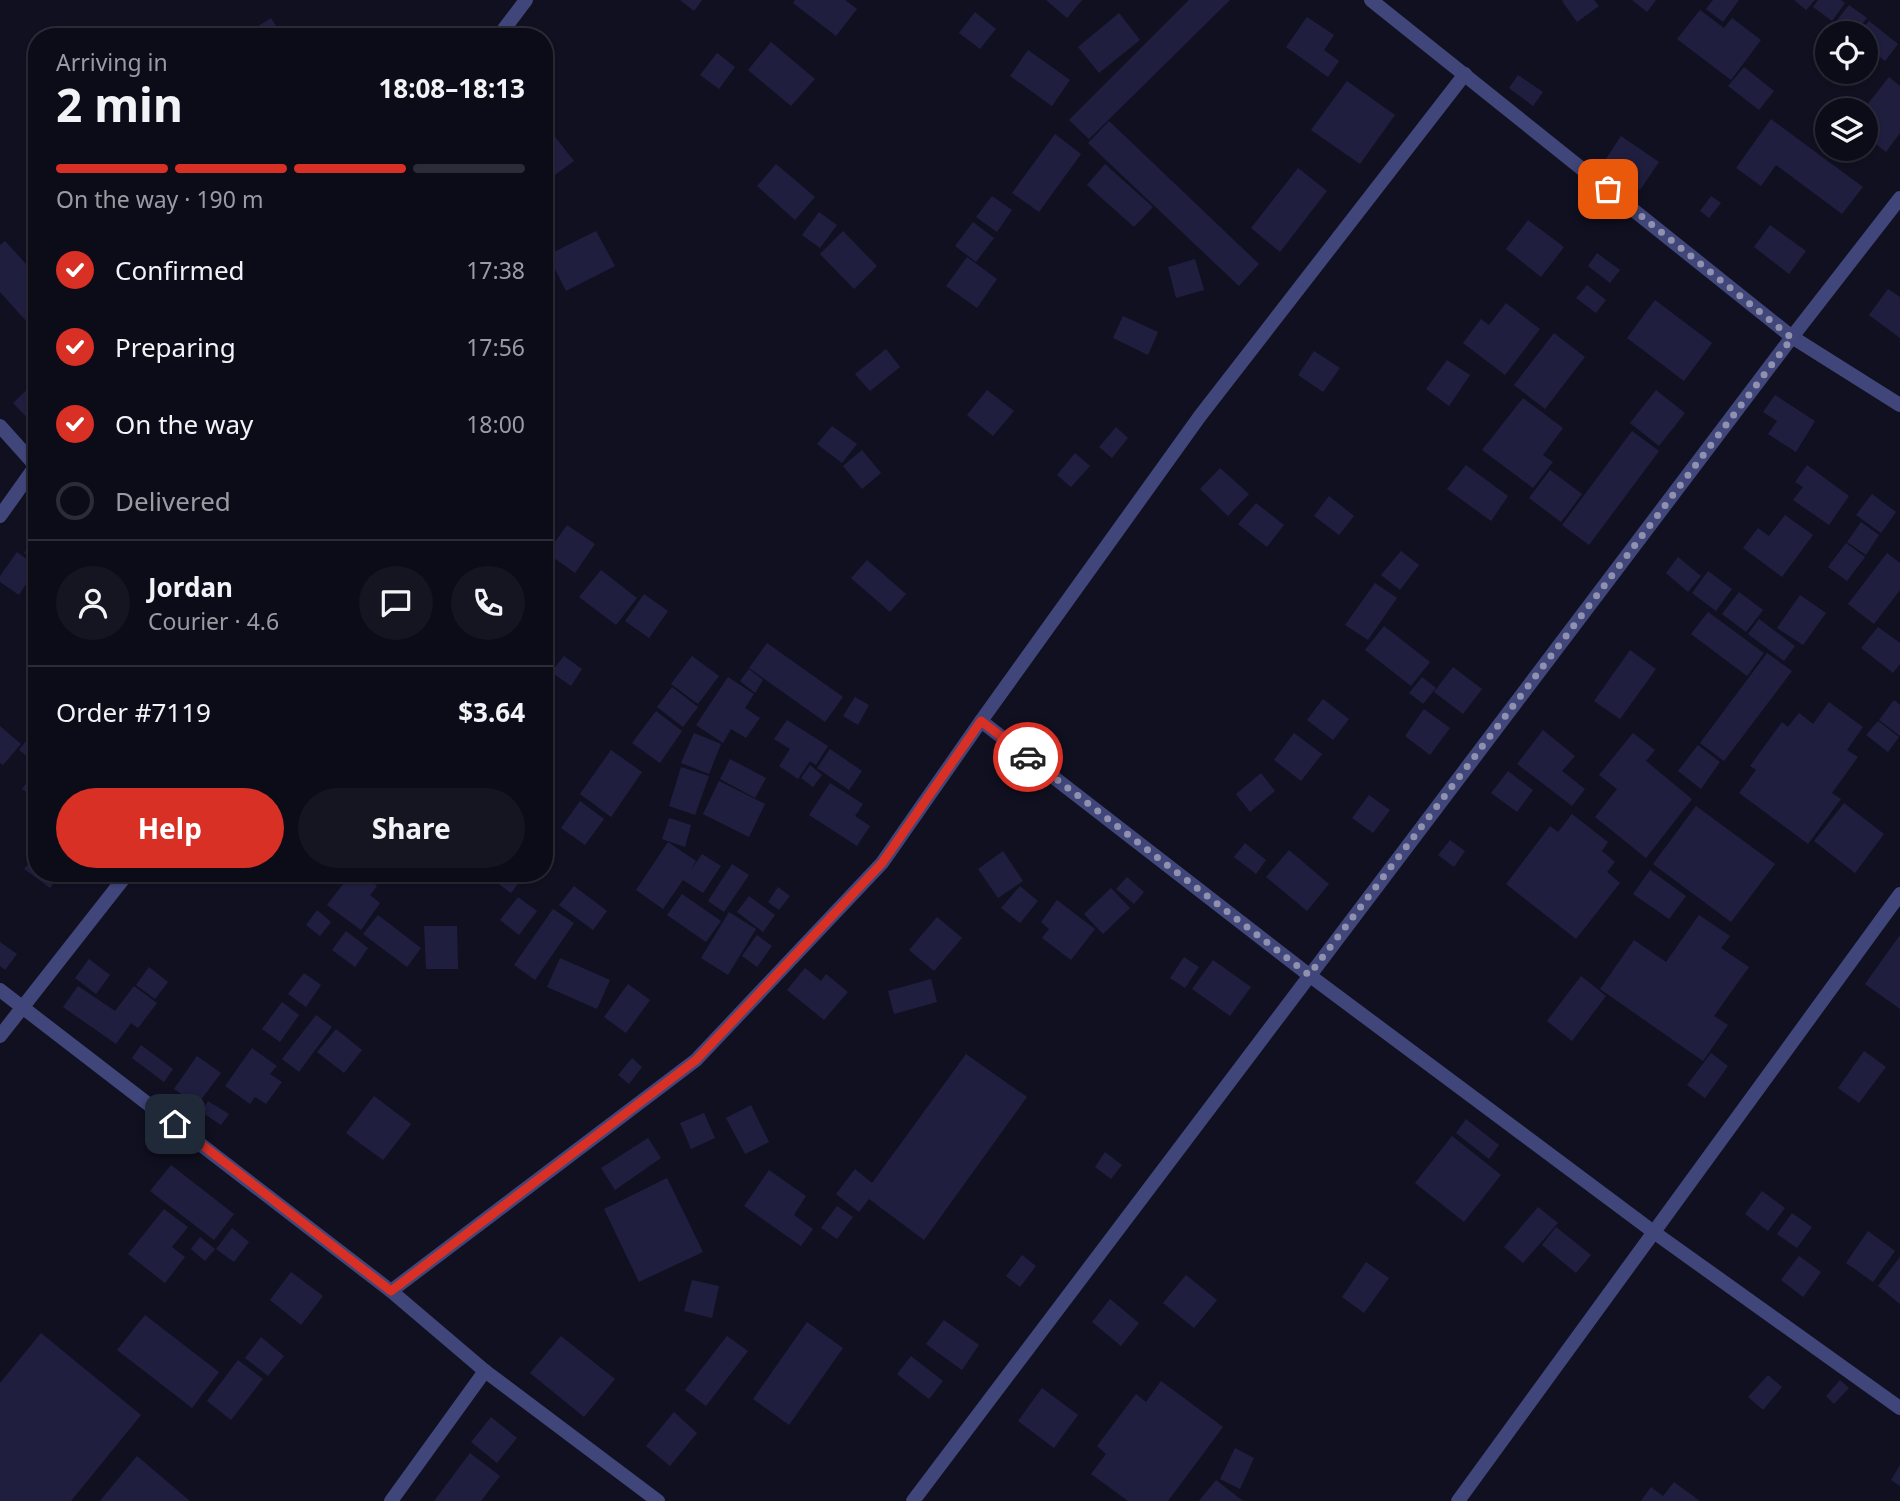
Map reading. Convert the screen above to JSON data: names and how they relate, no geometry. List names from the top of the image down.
{
  "page": {
    "heading": ["2 min", "Arriving in", "18:08–18:13"],
    "panel": [
      "Jordan",
      "Courier · 4.6",
      "Order #7119",
      "$3.64"
    ],
    "bar": "On the way · 190 m",
    "list": [
      ["Confirmed", "17:38"],
      ["Preparing", "17:56"],
      ["On the way", "18:00"],
      "Delivered"
    ],
    "buttons": ["Help", "Share"]
  }
}
